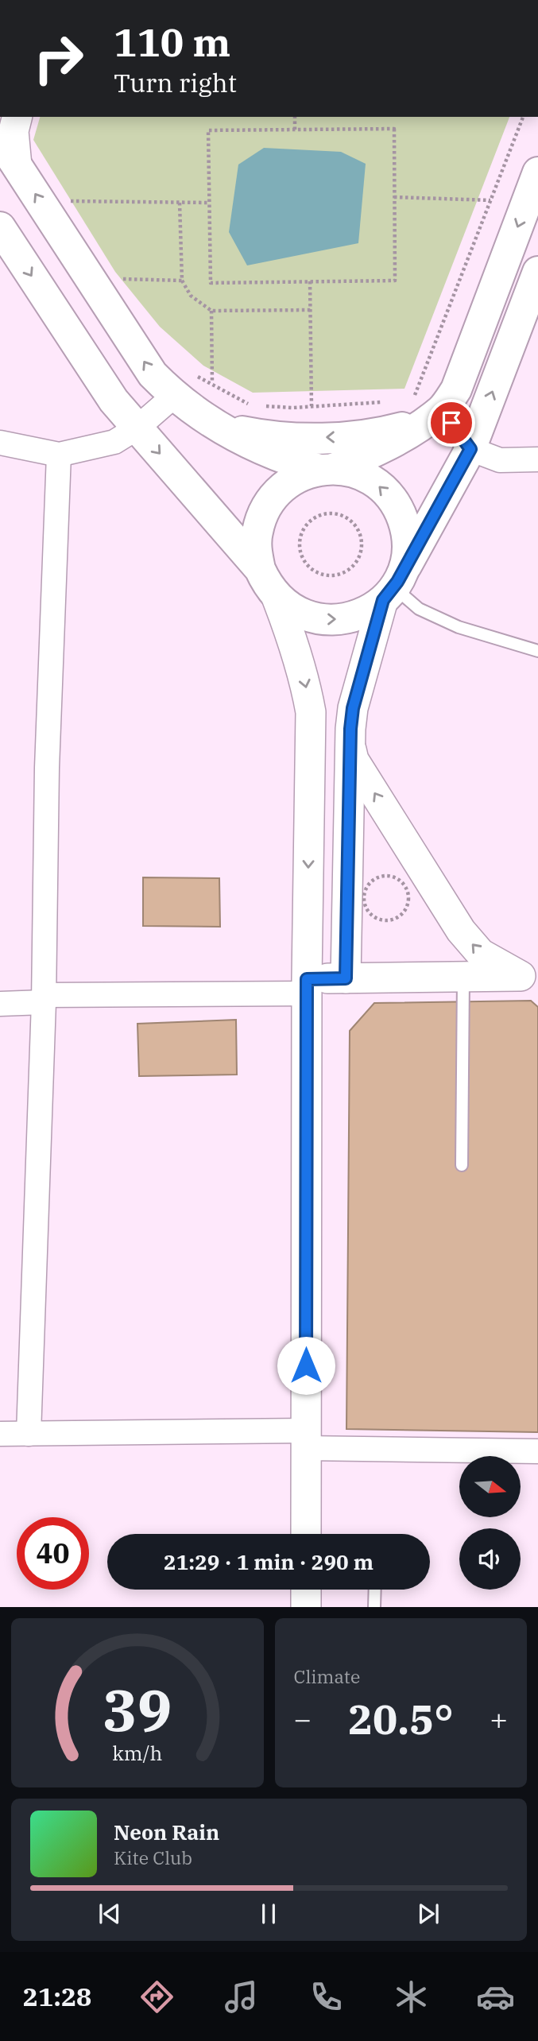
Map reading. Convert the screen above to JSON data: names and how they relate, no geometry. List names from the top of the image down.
{
  "north": "right",
  "page": {
    "turn": ["110 m", "Turn right"],
    "limit": "40",
    "trip": "21:29 · 1 min · 290 m",
    "tile": "Climate",
    "heat": ["−", "20.5°", "+"],
    "song": ["Neon Rain", "Kite Club"],
    "tabs": "21:28",
    "gauge": ["39", "km/h"]
  }
}
